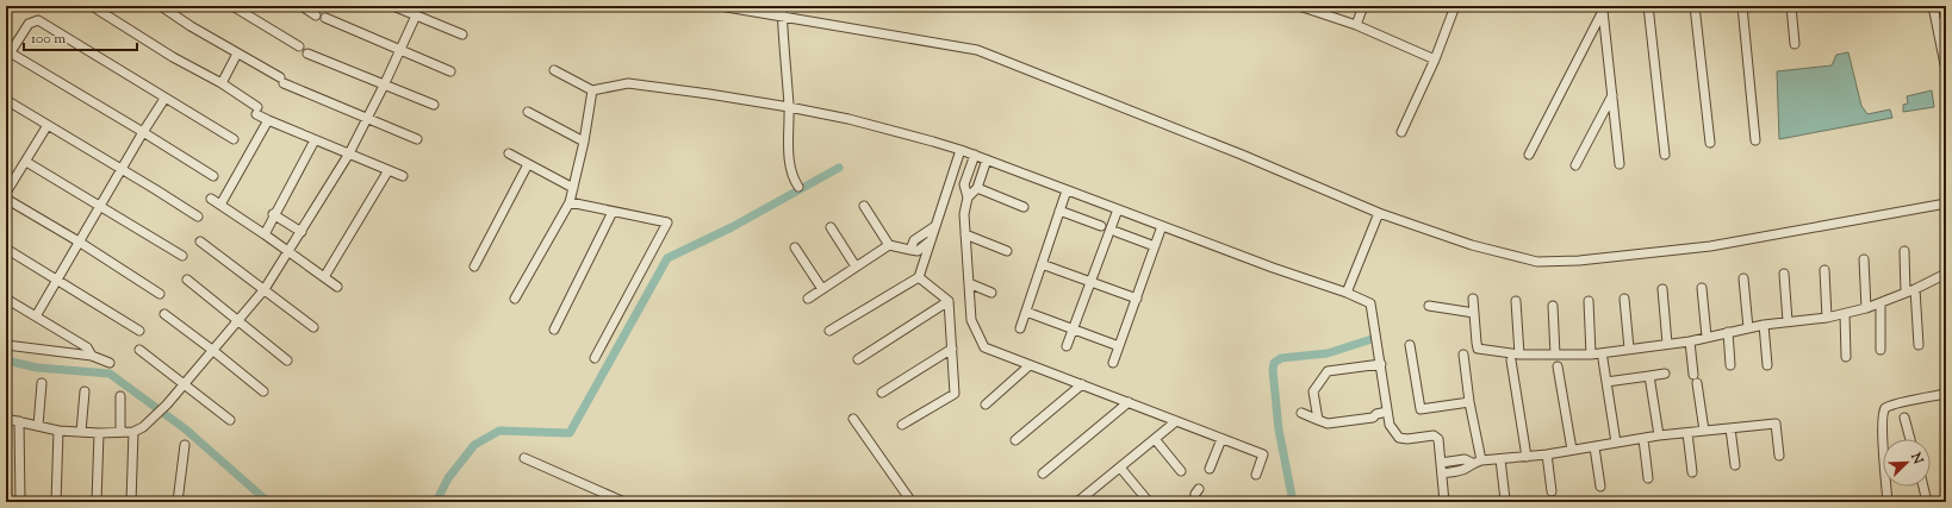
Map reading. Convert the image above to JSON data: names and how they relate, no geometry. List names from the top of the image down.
{
  "scale_bar": "100 m",
  "north": "top right"
}
